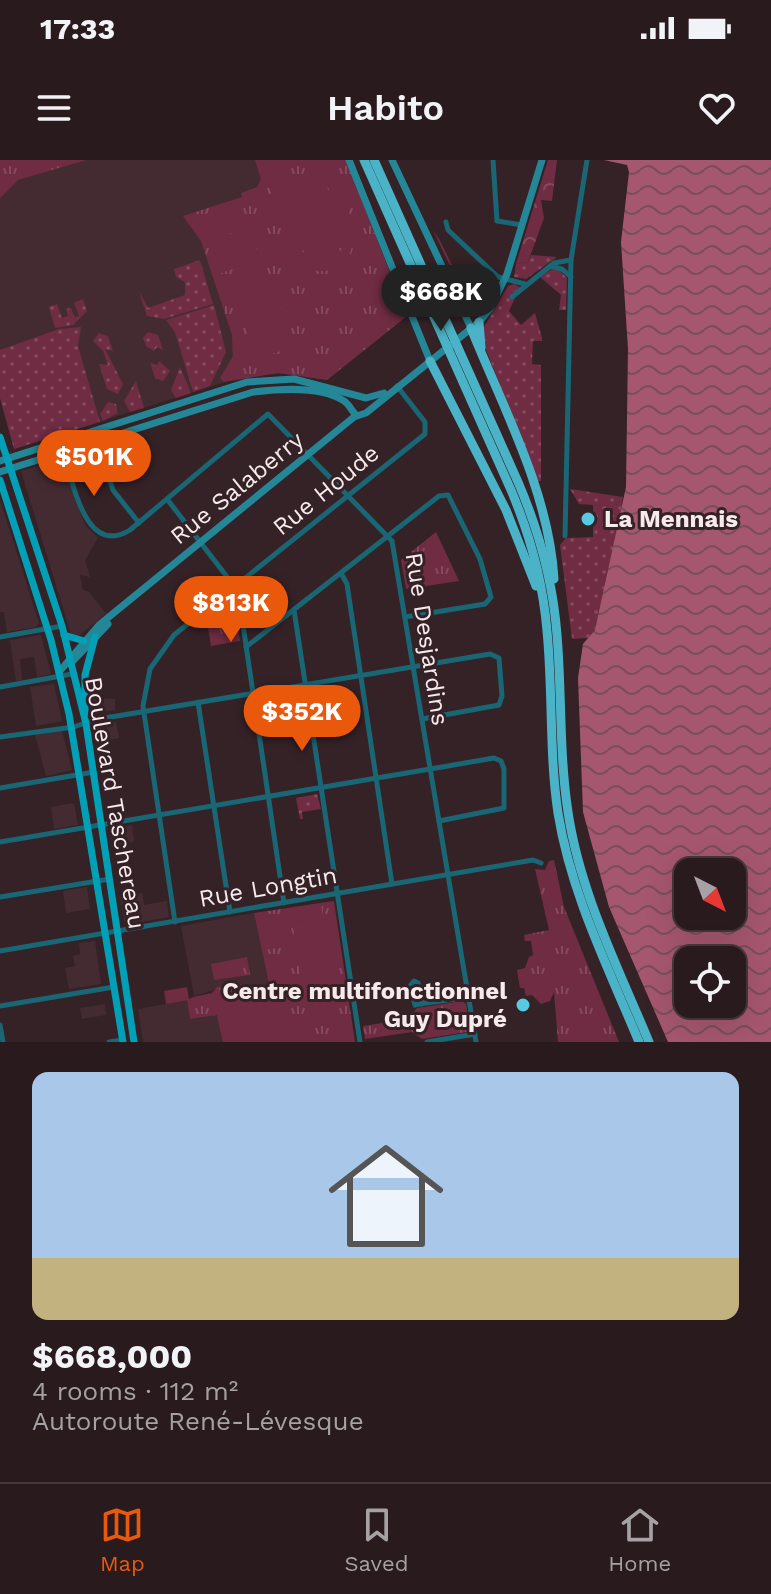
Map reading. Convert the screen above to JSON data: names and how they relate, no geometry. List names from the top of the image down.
{
  "streets": {
    "main road": ["Boulevard Taschereau"],
    "street": [
      "Rue Salaberry",
      "Rue Houde",
      "Rue Desjardins",
      "Rue Longtin"
    ]
  },
  "crossings": [
    ["Rue Salaberry", "Rue Desjardins"],
    ["Rue Salaberry", "Boulevard Taschereau"],
    ["Rue Houde", "Rue Desjardins"],
    ["Rue Houde", "Rue Longtin"],
    ["Rue Desjardins", "Rue Longtin"],
    ["Boulevard Taschereau", "Rue Longtin"]
  ],
  "places": ["La Mennais", "Centre multifonctionnel Guy Dupré"],
  "north": "bottom right",
  "page": {
    "status": "17:33",
    "header": "Habito",
    "price": [
      "$668K",
      "$501K",
      "$813K",
      "$352K"
    ],
    "list": [
      {
        "name": "$668,000",
        "note": "4 rooms · 112 m² · Autoroute René-Lévesque"
      }
    ],
    "tabs": ["Map", "Saved", "Home"]
  }
}
